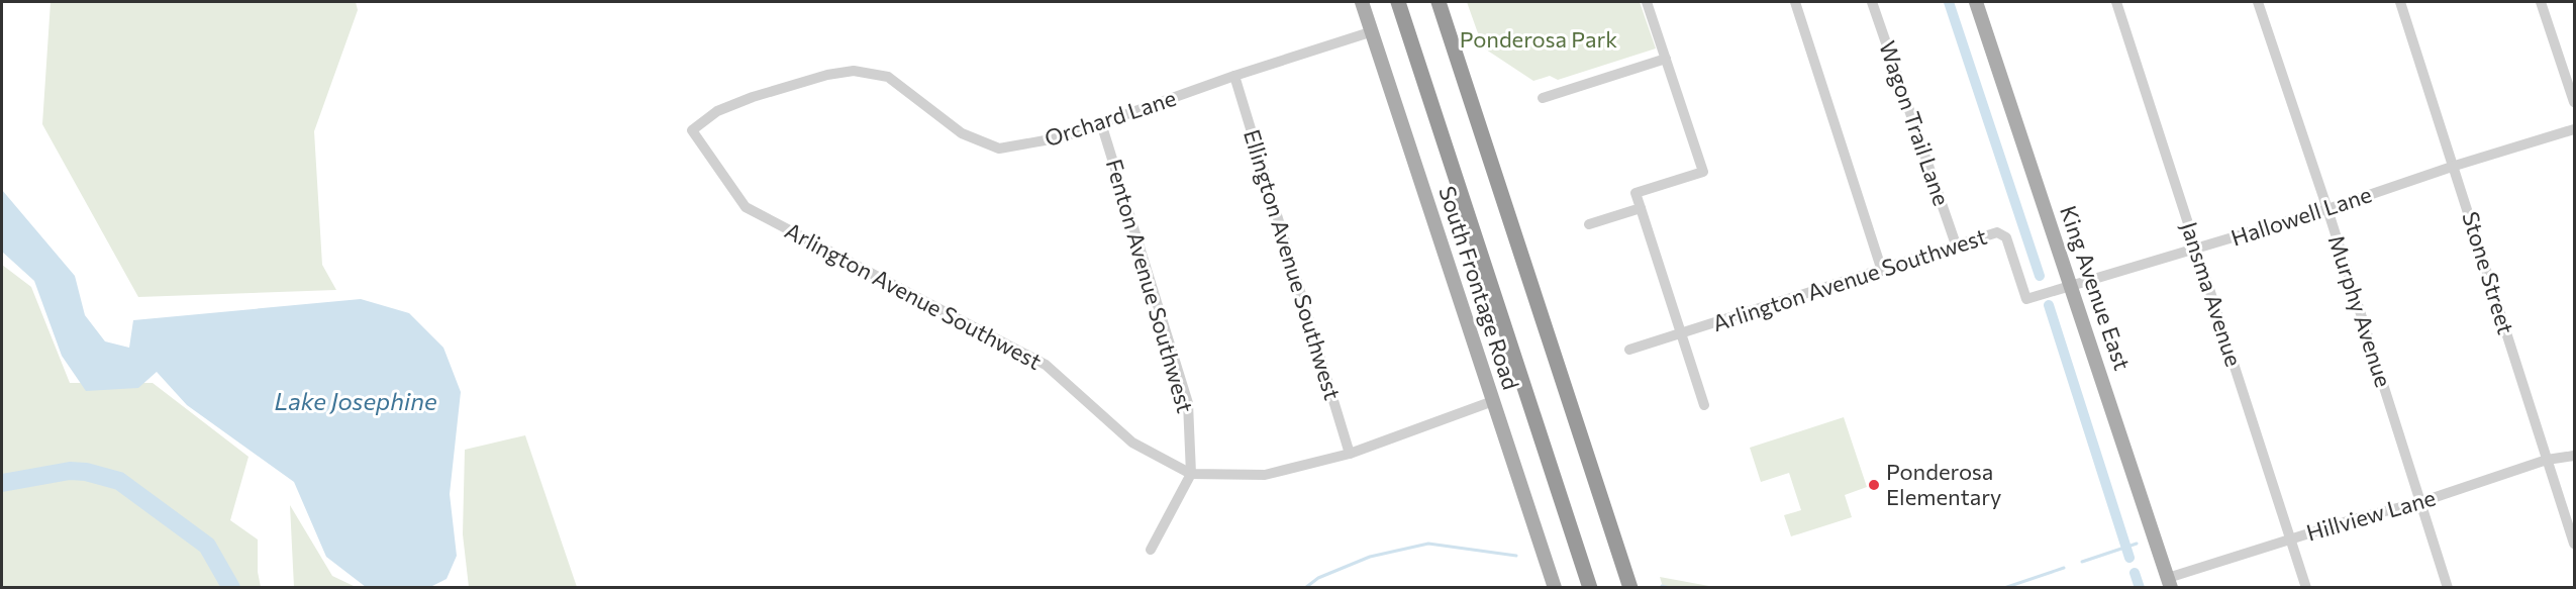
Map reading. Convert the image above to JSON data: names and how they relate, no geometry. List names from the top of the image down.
{
  "streets": {
    "main road": ["South Frontage Road", "King Avenue East"],
    "street": [
      "Orchard Lane",
      "Wagon Trail Lane",
      "Hallowell Lane",
      "Ellington Avenue Southwest",
      "Stone Street",
      "Arlington Avenue Southwest",
      "Fenton Avenue Southwest",
      "Jansma Avenue",
      "Murphy Avenue",
      "Hillview Lane"
    ]
  },
  "crossings": [
    ["Orchard Lane", "Ellington Avenue Southwest"],
    ["Orchard Lane", "Arlington Avenue Southwest"],
    ["Orchard Lane", "Fenton Avenue Southwest"],
    ["Orchard Lane", "South Frontage Road"],
    ["Wagon Trail Lane", "Arlington Avenue Southwest"],
    ["Hallowell Lane", "Stone Street"],
    ["Hallowell Lane", "Arlington Avenue Southwest"],
    ["Hallowell Lane", "King Avenue East"],
    ["Hallowell Lane", "Jansma Avenue"],
    ["Hallowell Lane", "Murphy Avenue"],
    ["Ellington Avenue Southwest", "Arlington Avenue Southwest"],
    ["Stone Street", "Hillview Lane"],
    ["Arlington Avenue Southwest", "Fenton Avenue Southwest"],
    ["Arlington Avenue Southwest", "South Frontage Road"],
    ["King Avenue East", "Hillview Lane"],
    ["Jansma Avenue", "Hillview Lane"],
    ["Murphy Avenue", "Hillview Lane"]
  ],
  "water": ["Lake Josephine"],
  "parks": ["Ponderosa Park"],
  "places": ["Ponderosa Elementary"]
}
